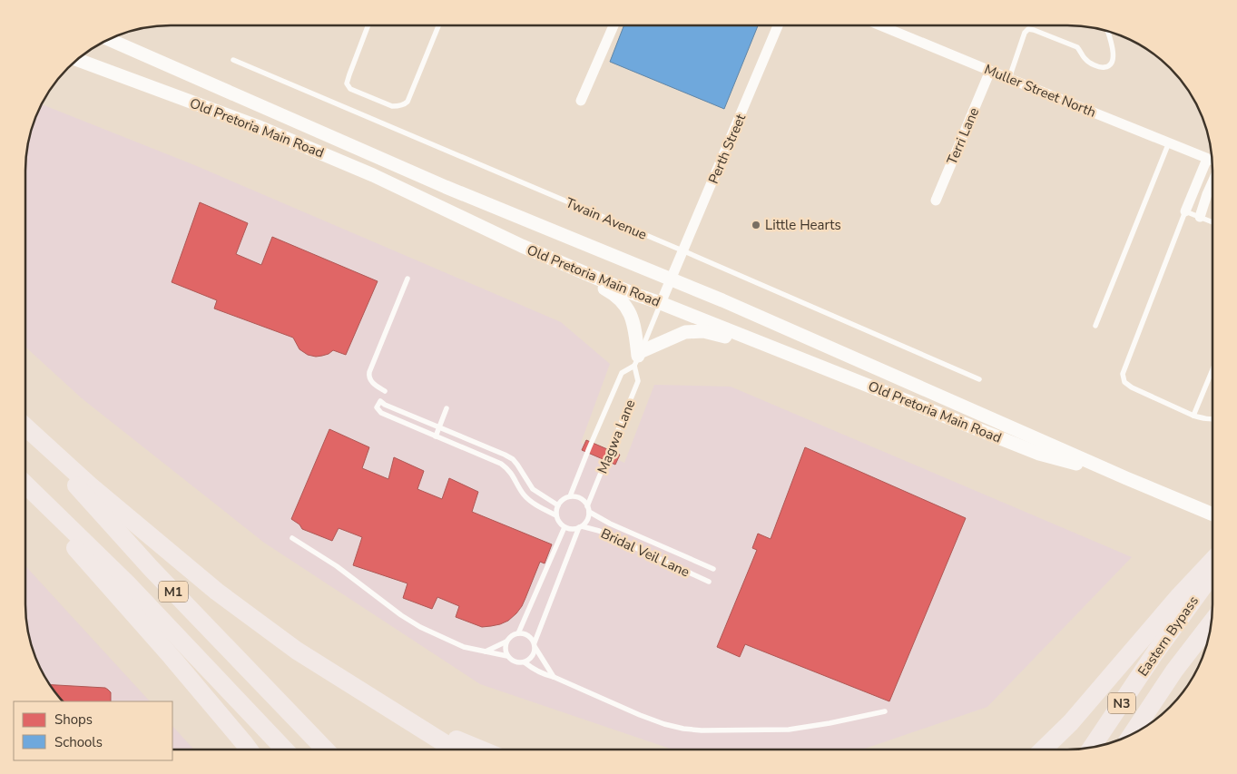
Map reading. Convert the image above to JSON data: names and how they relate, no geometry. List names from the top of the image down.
{
  "streets": {
    "highway": ["M1", "Eastern Bypass", "N3"],
    "main road": ["Old Pretoria Main Road"],
    "street": ["Muller Street North", "Terri Lane", "Perth Street"],
    "lane": ["Twain Avenue", "Magwa Lane", "Bridal Veil Lane"]
  },
  "crossings": [
    ["Muller Street North", "Terri Lane"],
    ["Old Pretoria Main Road", "Perth Street"],
    ["Old Pretoria Main Road", "Magwa Lane"],
    ["Perth Street", "Twain Avenue"],
    ["Perth Street", "Magwa Lane"],
    ["Magwa Lane", "Bridal Veil Lane"]
  ],
  "places": ["Little Hearts"],
  "legend": ["Shops", "Schools"]
}
